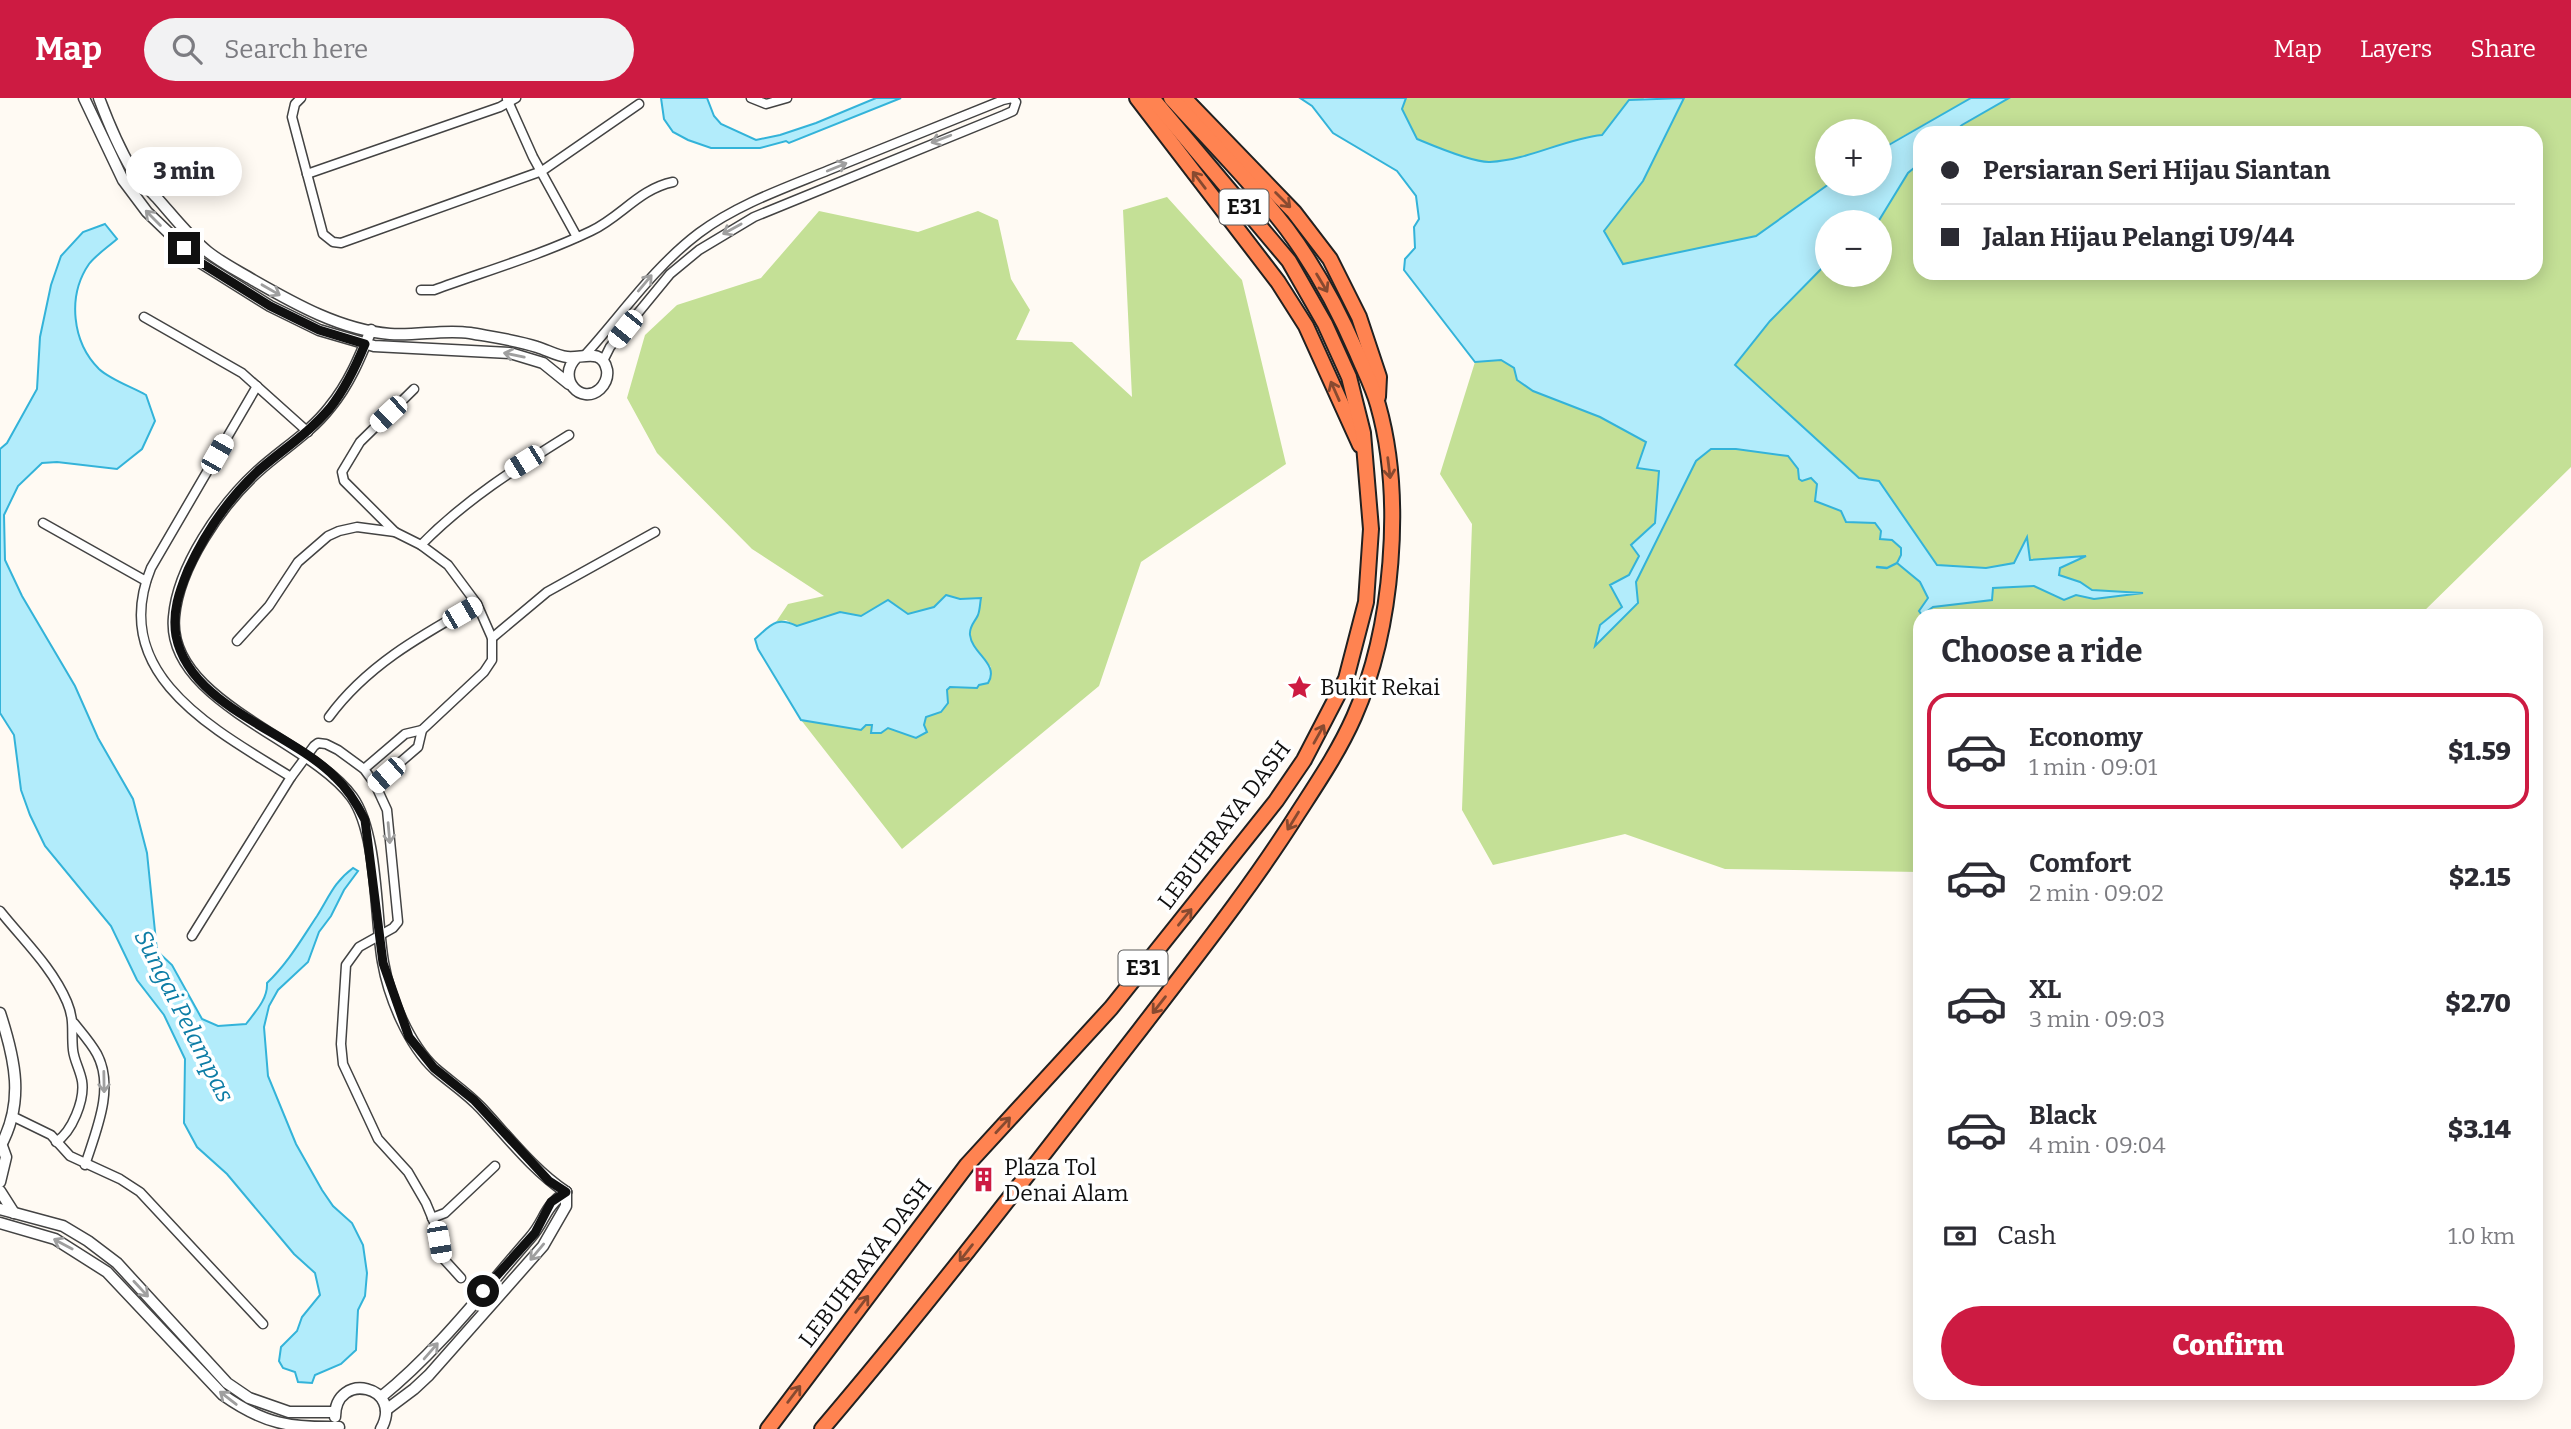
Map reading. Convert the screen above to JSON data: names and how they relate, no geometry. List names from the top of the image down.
{
  "streets": {
    "highway": ["E31", "LEBUHRAYA DASH"]
  },
  "water": ["Sungai Pelampas"],
  "places": {
    "place": ["Bukit Rekai"],
    "building": ["Plaza Tol Denai Alam"]
  },
  "page": {
    "header": "Map",
    "search": "Search here",
    "nav": ["Map", "Layers", "Share"],
    "map_buttons": ["+", "−"],
    "banner": ["Persiaran Seri Hijau Siantan", "Jalan Hijau Pelangi U9/44"],
    "bubble": "3 min",
    "heading": "Choose a ride",
    "list": [
      {
        "name": "Economy",
        "note": "1 min · 09:01",
        "value": "$1.59"
      },
      {
        "name": "Comfort",
        "note": "2 min · 09:02",
        "value": "$2.15"
      },
      {
        "name": "XL",
        "note": "3 min · 09:03",
        "value": "$2.70"
      },
      {
        "name": "Black",
        "note": "4 min · 09:04",
        "value": "$3.14"
      }
    ],
    "pay": ["Cash", "1.0 km"],
    "buttons": "Confirm"
  }
}
